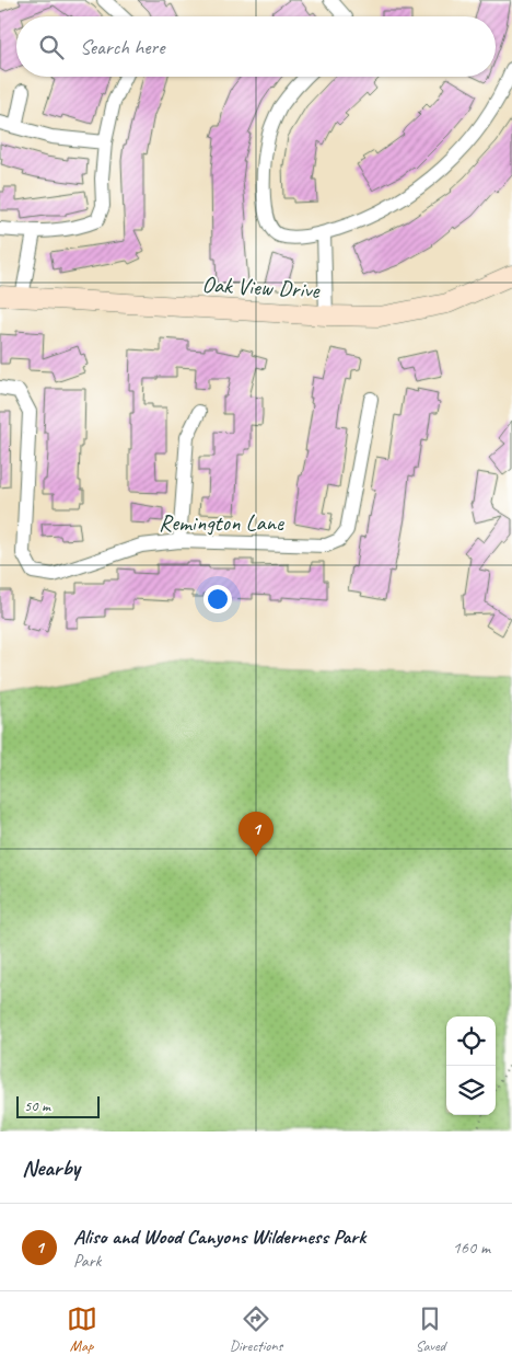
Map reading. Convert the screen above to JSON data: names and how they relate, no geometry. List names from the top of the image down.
{
  "streets": {
    "street": ["Oak View Drive", "Remington Lane"]
  },
  "scale_bar": "50 m",
  "page": {
    "search": "Search here",
    "pins": "1",
    "scale": "50 m",
    "heading": "Nearby",
    "list": [
      {
        "mark": "1",
        "name": "Aliso and Wood Canyons Wilderness Park",
        "note": "Park",
        "value": "160 m"
      }
    ],
    "nav": ["Map", "Directions", "Saved"]
  }
}
